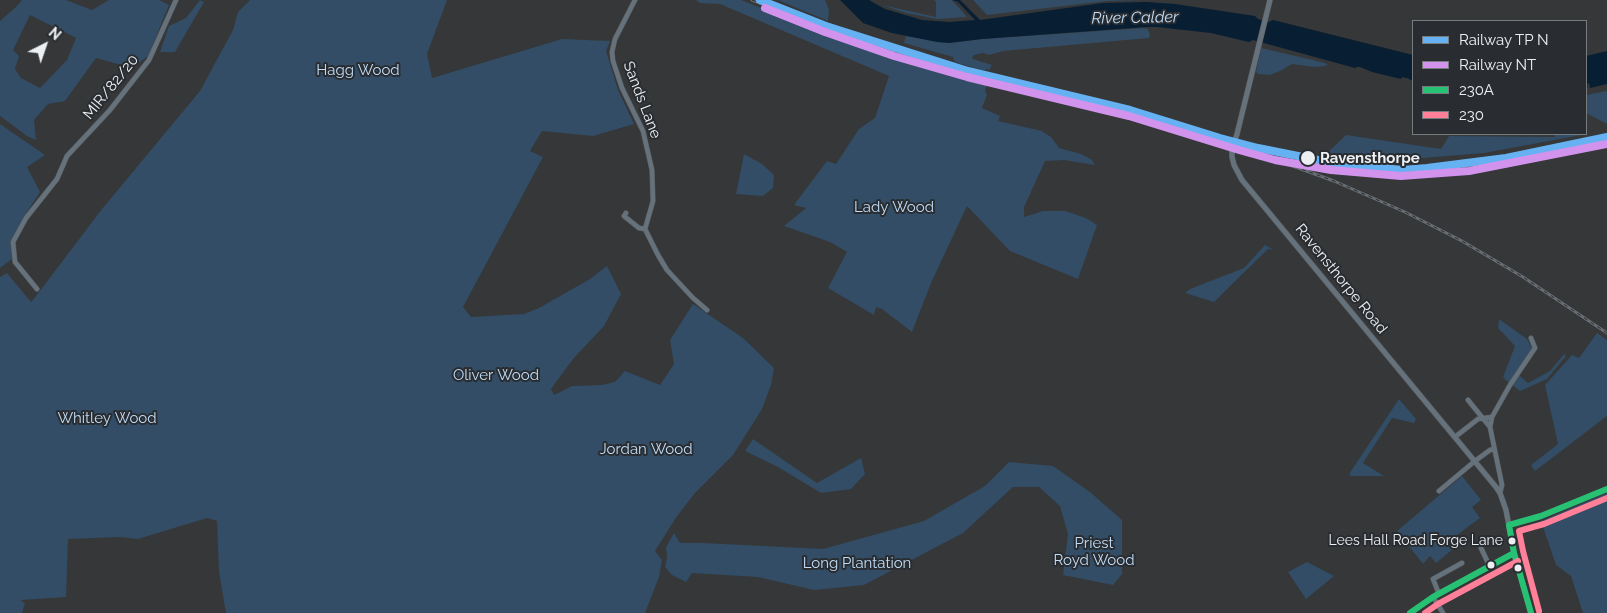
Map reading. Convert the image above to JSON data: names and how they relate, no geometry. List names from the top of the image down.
{
  "streets": {
    "street": ["MIR/82/20", "Sands Lane", "Ravensthorpe Road"]
  },
  "water": ["River Calder"],
  "parks": [
    "Hagg Wood",
    "Lady Wood",
    "Oliver Wood",
    "Whitley Wood",
    "Jordan Wood",
    "Priest Royd Wood",
    "Long Plantation"
  ],
  "places": ["Ravensthorpe", "Lees Hall Road Forge Lane"],
  "lines": ["rail line NT", "transit line 230A", "transit line 230"],
  "legend": [
    "Railway TP N",
    "Railway NT",
    "230A",
    "230"
  ],
  "north": "top right"
}
